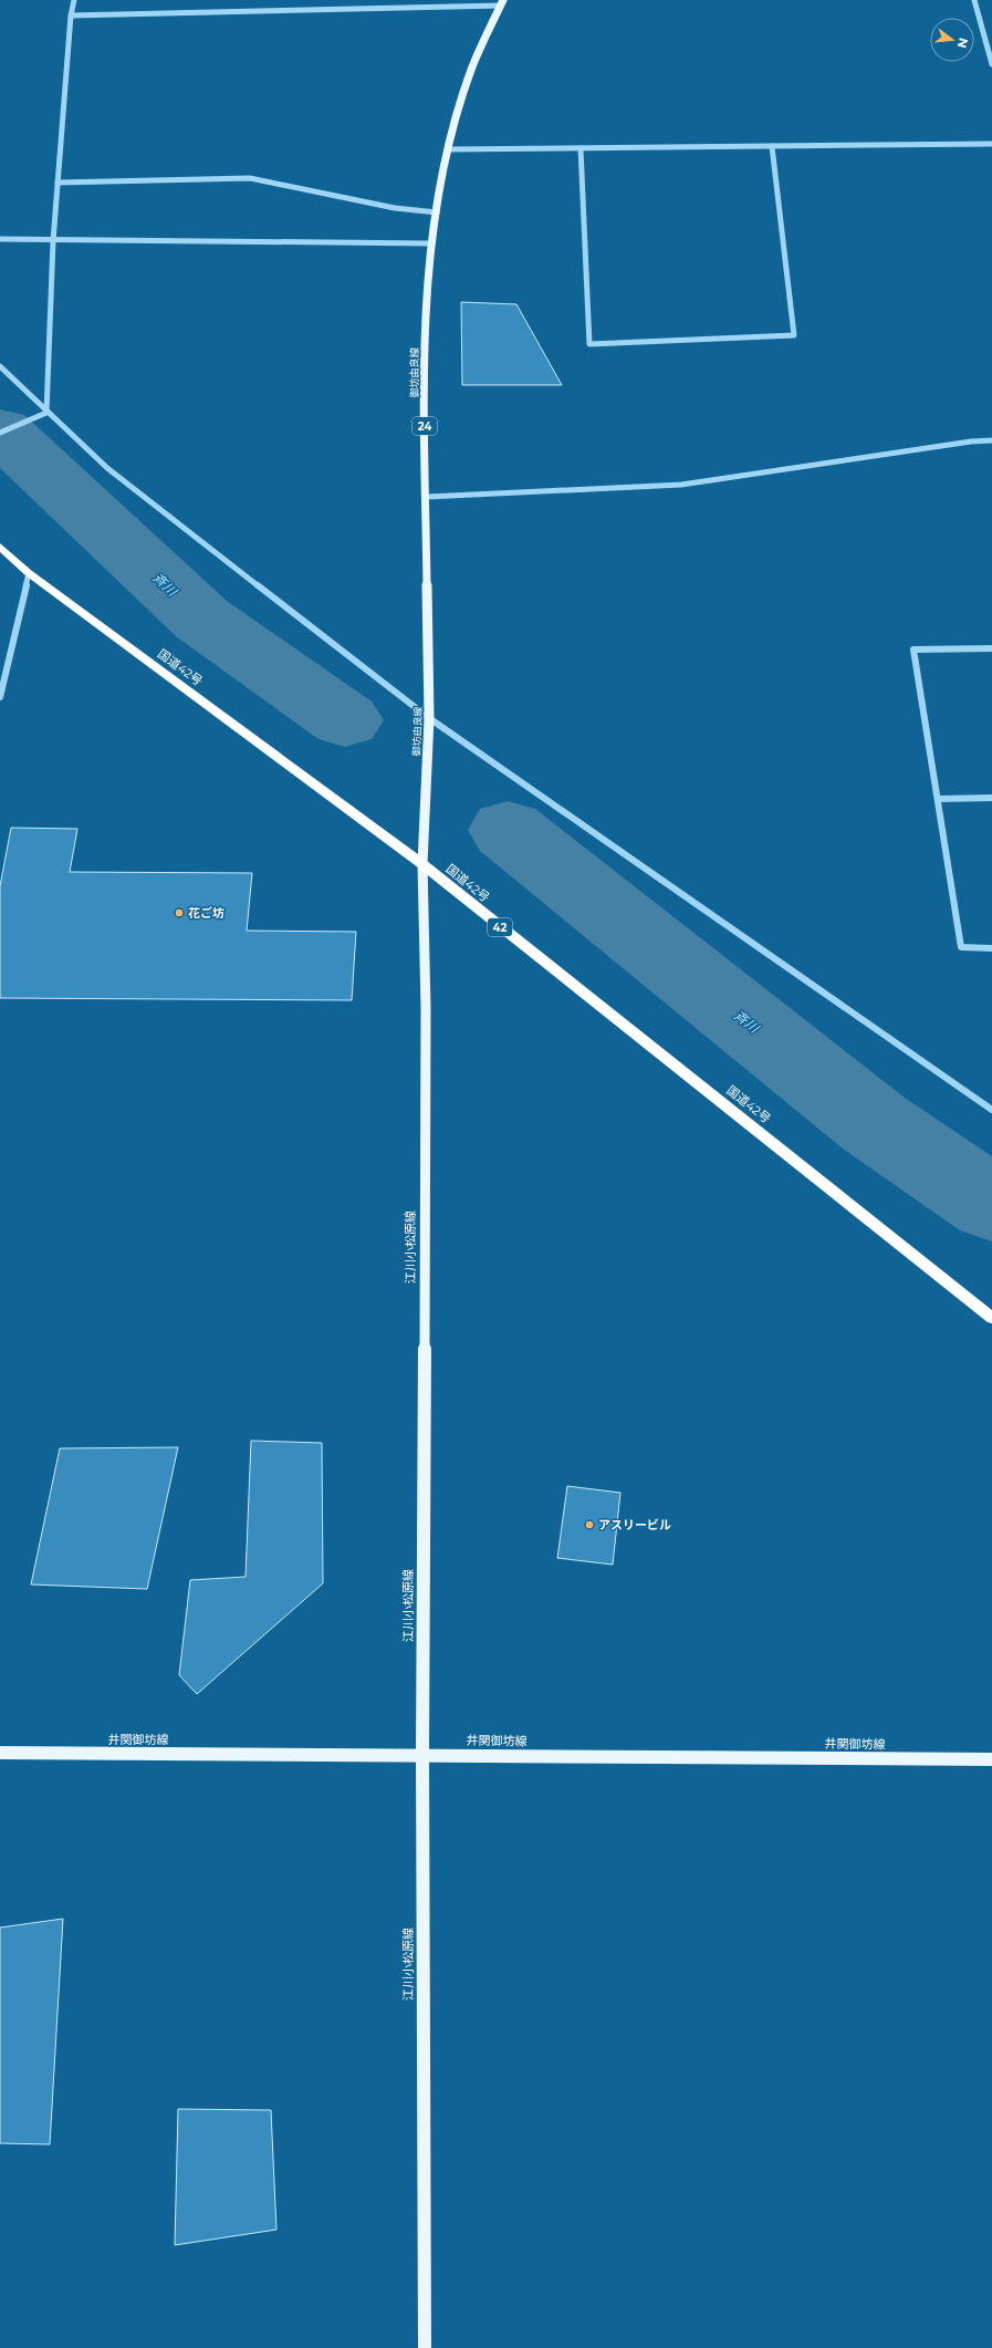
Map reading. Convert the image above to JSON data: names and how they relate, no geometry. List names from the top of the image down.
{
  "streets": {
    "highway": ["国道42号", "42"],
    "main road": [
      "御坊由良線",
      "24",
      "江川小松原線",
      "井関御坊線"
    ]
  },
  "crossings": [
    ["御坊由良線", "国道42号"],
    ["御坊由良線", "江川小松原線"],
    ["国道42号", "江川小松原線"],
    ["江川小松原線", "井関御坊線"]
  ],
  "water": ["斉川"],
  "places": ["花ご坊", "アスリービル"],
  "north": "right"
}
